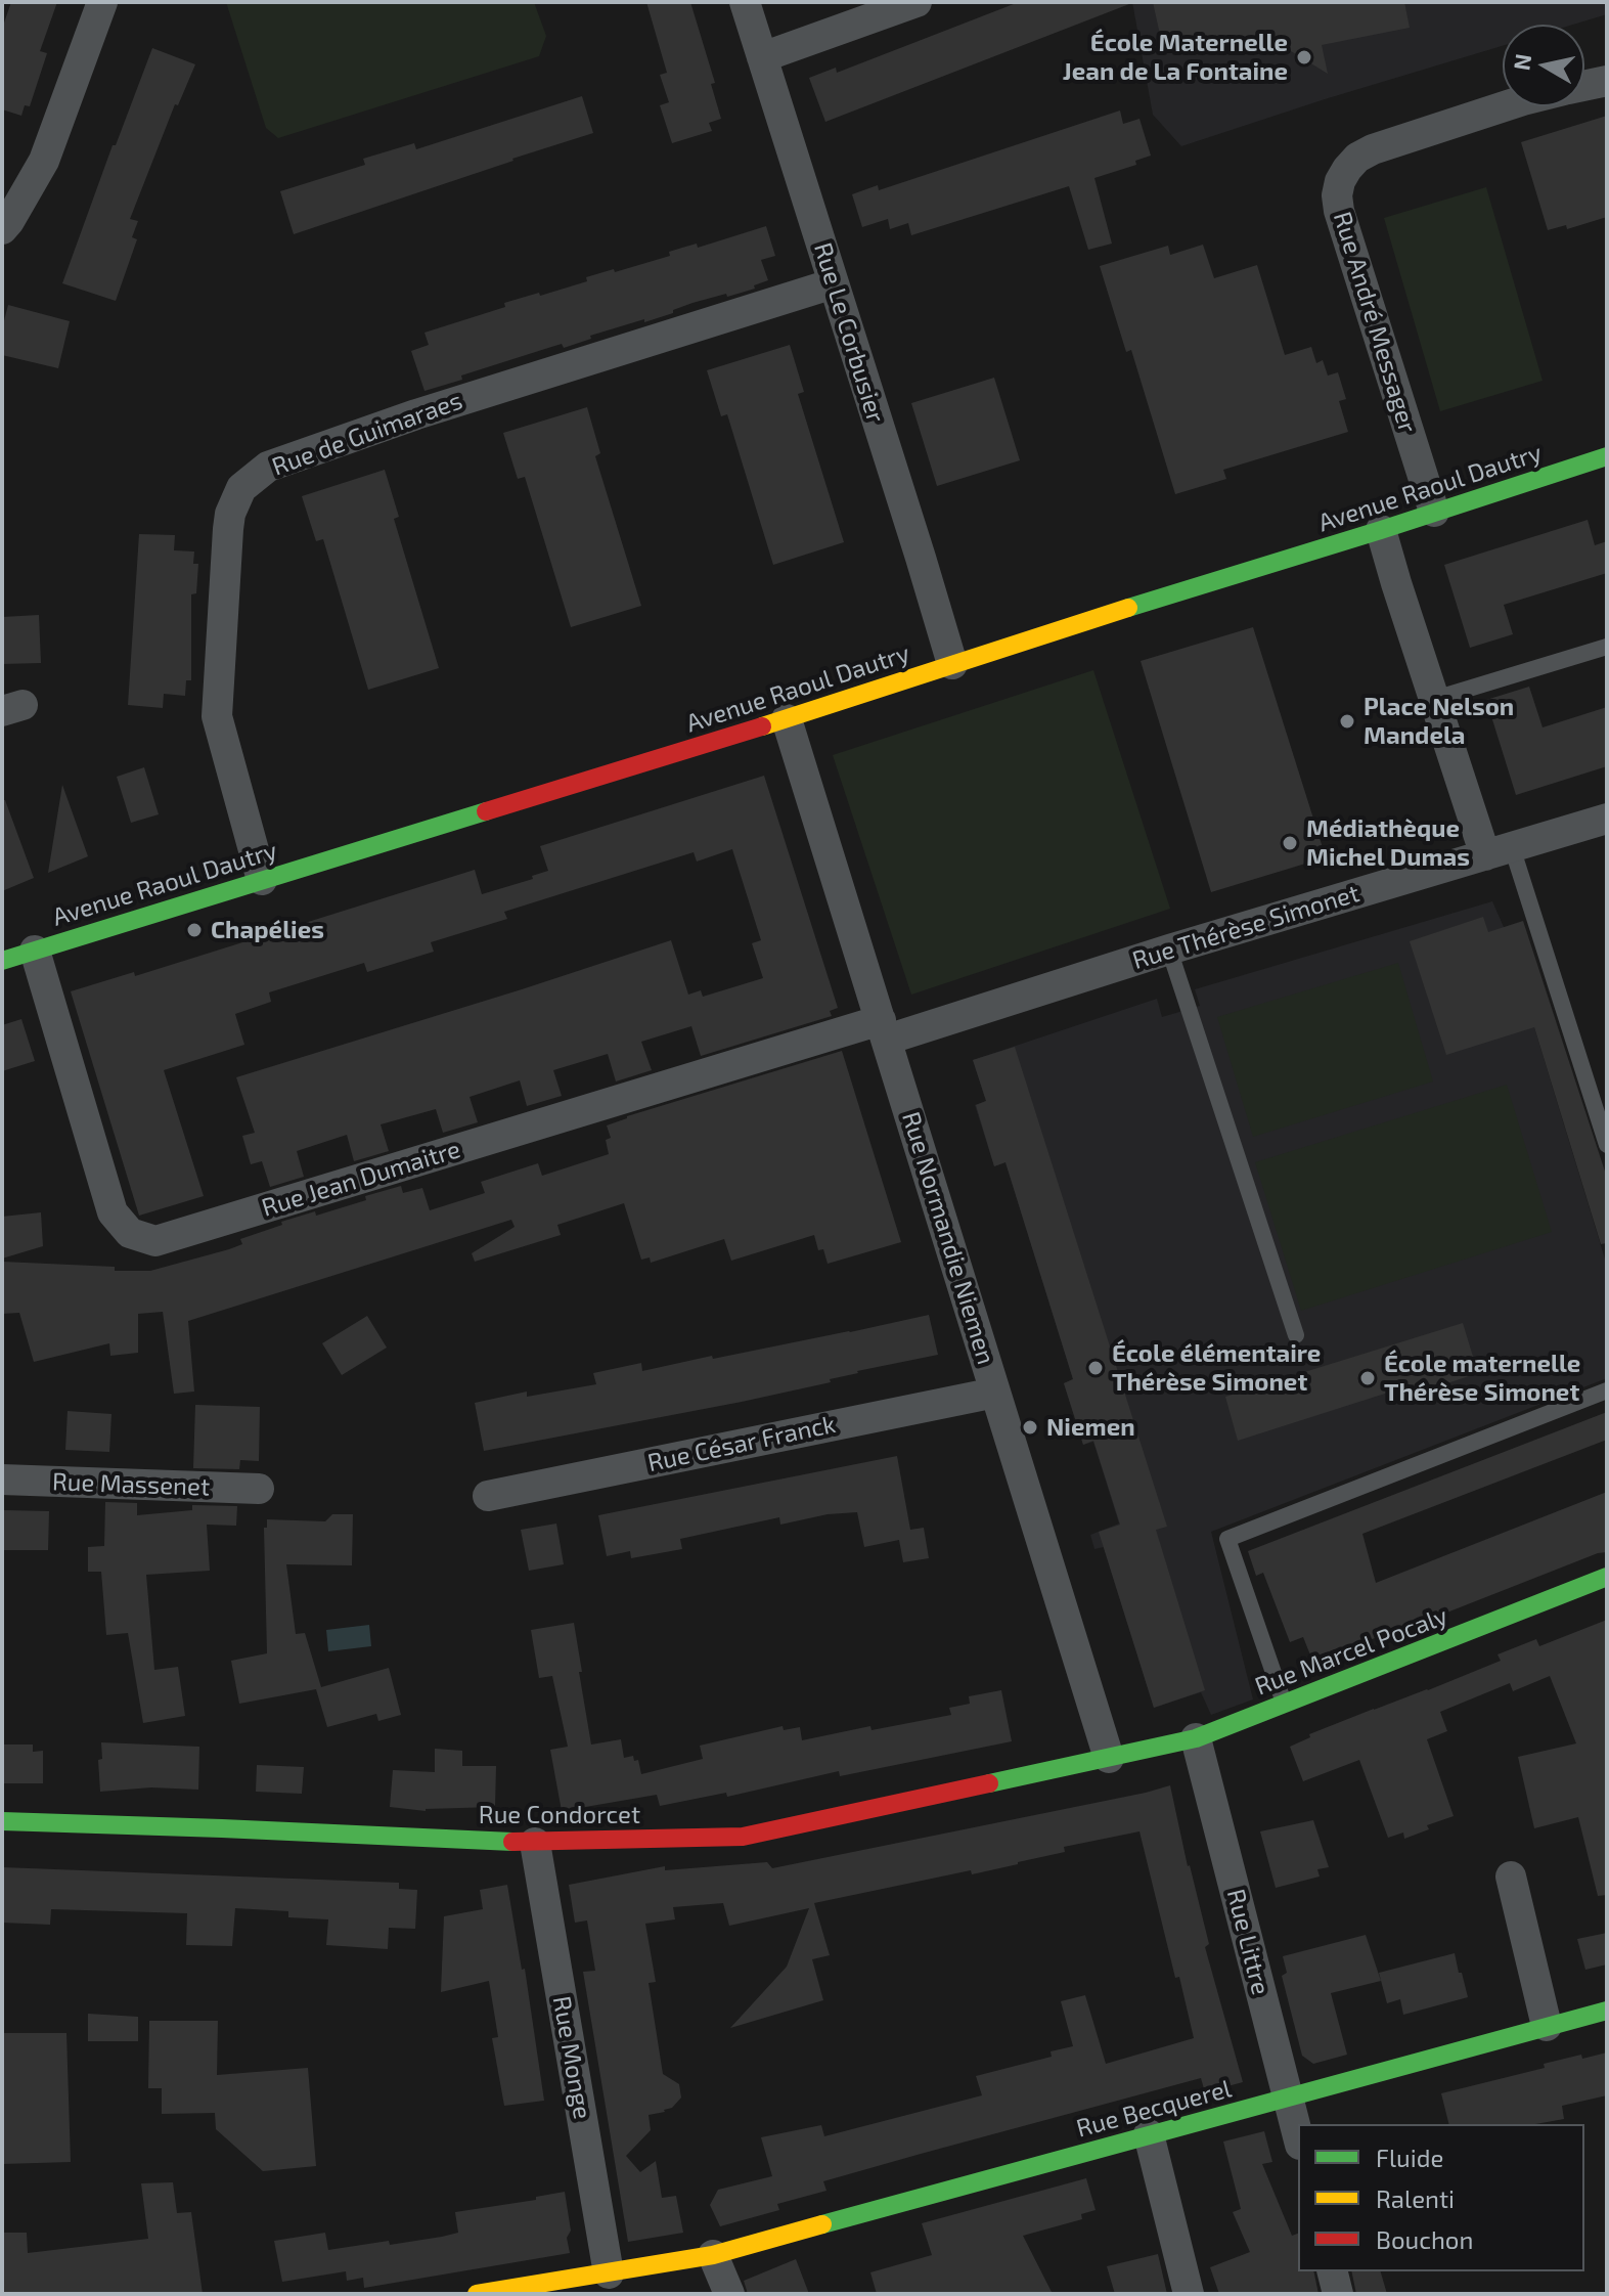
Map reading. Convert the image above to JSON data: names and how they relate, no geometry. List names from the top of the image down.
{
  "streets": {
    "street": [
      "Rue André Messager",
      "Rue Le Corbusier",
      "Rue de Guimaraes",
      "Avenue Raoul Dautry",
      "Rue Thérèse Simonet",
      "Rue Jean Dumaitre",
      "Rue Normandie Niemen",
      "Rue César Franck",
      "Rue Massenet",
      "Rue Marcel Pocaly",
      "Rue Condorcet",
      "Rue Littre",
      "Rue Monge",
      "Rue Becquerel"
    ]
  },
  "crossings": [
    ["Rue André Messager", "Avenue Raoul Dautry"],
    ["Rue Le Corbusier", "Rue de Guimaraes"],
    ["Rue Le Corbusier", "Avenue Raoul Dautry"],
    ["Rue de Guimaraes", "Avenue Raoul Dautry"],
    ["Avenue Raoul Dautry", "Rue Jean Dumaitre"],
    ["Avenue Raoul Dautry", "Rue Normandie Niemen"],
    ["Rue Thérèse Simonet", "Rue Jean Dumaitre"],
    ["Rue Thérèse Simonet", "Rue Normandie Niemen"],
    ["Rue Jean Dumaitre", "Rue Normandie Niemen"],
    ["Rue Normandie Niemen", "Rue César Franck"],
    ["Rue Normandie Niemen", "Rue Marcel Pocaly"],
    ["Rue Normandie Niemen", "Rue Condorcet"],
    ["Rue Marcel Pocaly", "Rue Condorcet"],
    ["Rue Marcel Pocaly", "Rue Littre"],
    ["Rue Condorcet", "Rue Monge"],
    ["Rue Littre", "Rue Becquerel"],
    ["Rue Monge", "Rue Becquerel"]
  ],
  "places": [
    "École Maternelle Jean de La Fontaine",
    "Place Nelson Mandela",
    "Médiathèque Michel Dumas",
    "Chapélies",
    "École élémentaire Thérèse Simonet",
    "École maternelle Thérèse Simonet",
    "Niemen"
  ],
  "legend": ["Fluide", "Ralenti", "Bouchon"],
  "north": "left"
}
